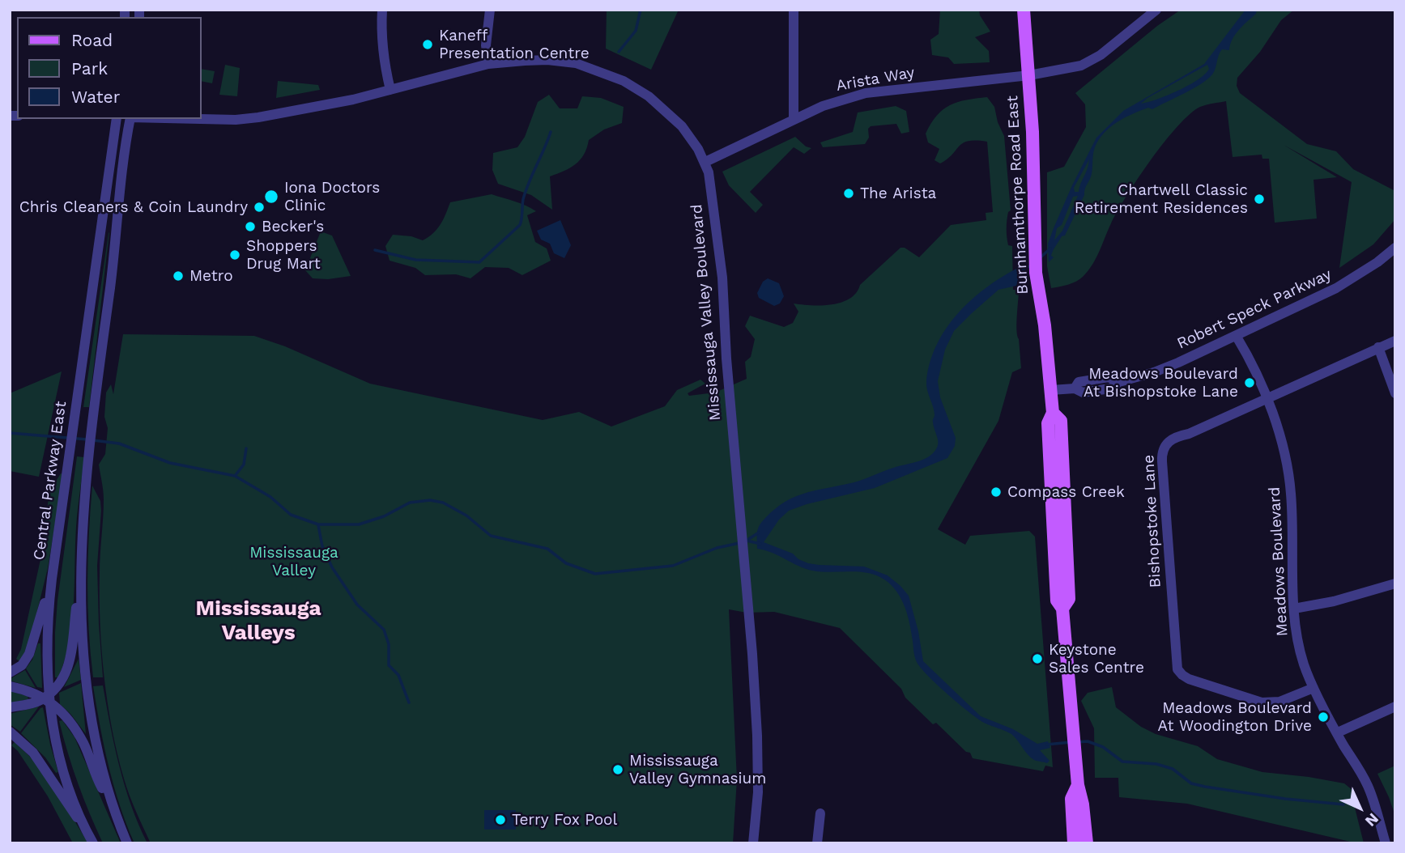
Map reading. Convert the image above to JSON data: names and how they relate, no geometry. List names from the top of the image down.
{
  "streets": {
    "main road": ["Burnhamthorpe Road East"],
    "street": [
      "Arista Way",
      "Robert Speck Parkway",
      "Mississauga Valley Boulevard",
      "Central Parkway East",
      "Bishopstoke Lane",
      "Meadows Boulevard"
    ]
  },
  "crossings": [
    ["Arista Way", "Burnhamthorpe Road East"],
    ["Arista Way", "Mississauga Valley Boulevard"],
    ["Burnhamthorpe Road East", "Robert Speck Parkway"],
    ["Robert Speck Parkway", "Meadows Boulevard"],
    ["Bishopstoke Lane", "Meadows Boulevard"]
  ],
  "districts": ["Mississauga Valleys"],
  "parks": ["Mississauga Valley"],
  "places": [
    "Kaneff Presentation Centre",
    "The Arista",
    "Iona Doctors Clinic",
    "Chartwell Classic Retirement Residences",
    "Chris Cleaners & Coin Laundry",
    "Becker's",
    "Shoppers Drug Mart",
    "Metro",
    "Meadows Boulevard At Bishopstoke Lane",
    "Compass Creek",
    "Keystone Sales Centre",
    "Meadows Boulevard At Woodington Drive",
    "Mississauga Valley Gymnasium",
    "Terry Fox Pool"
  ],
  "legend": ["Road", "Park", "Water"],
  "north": "bottom right"
}
